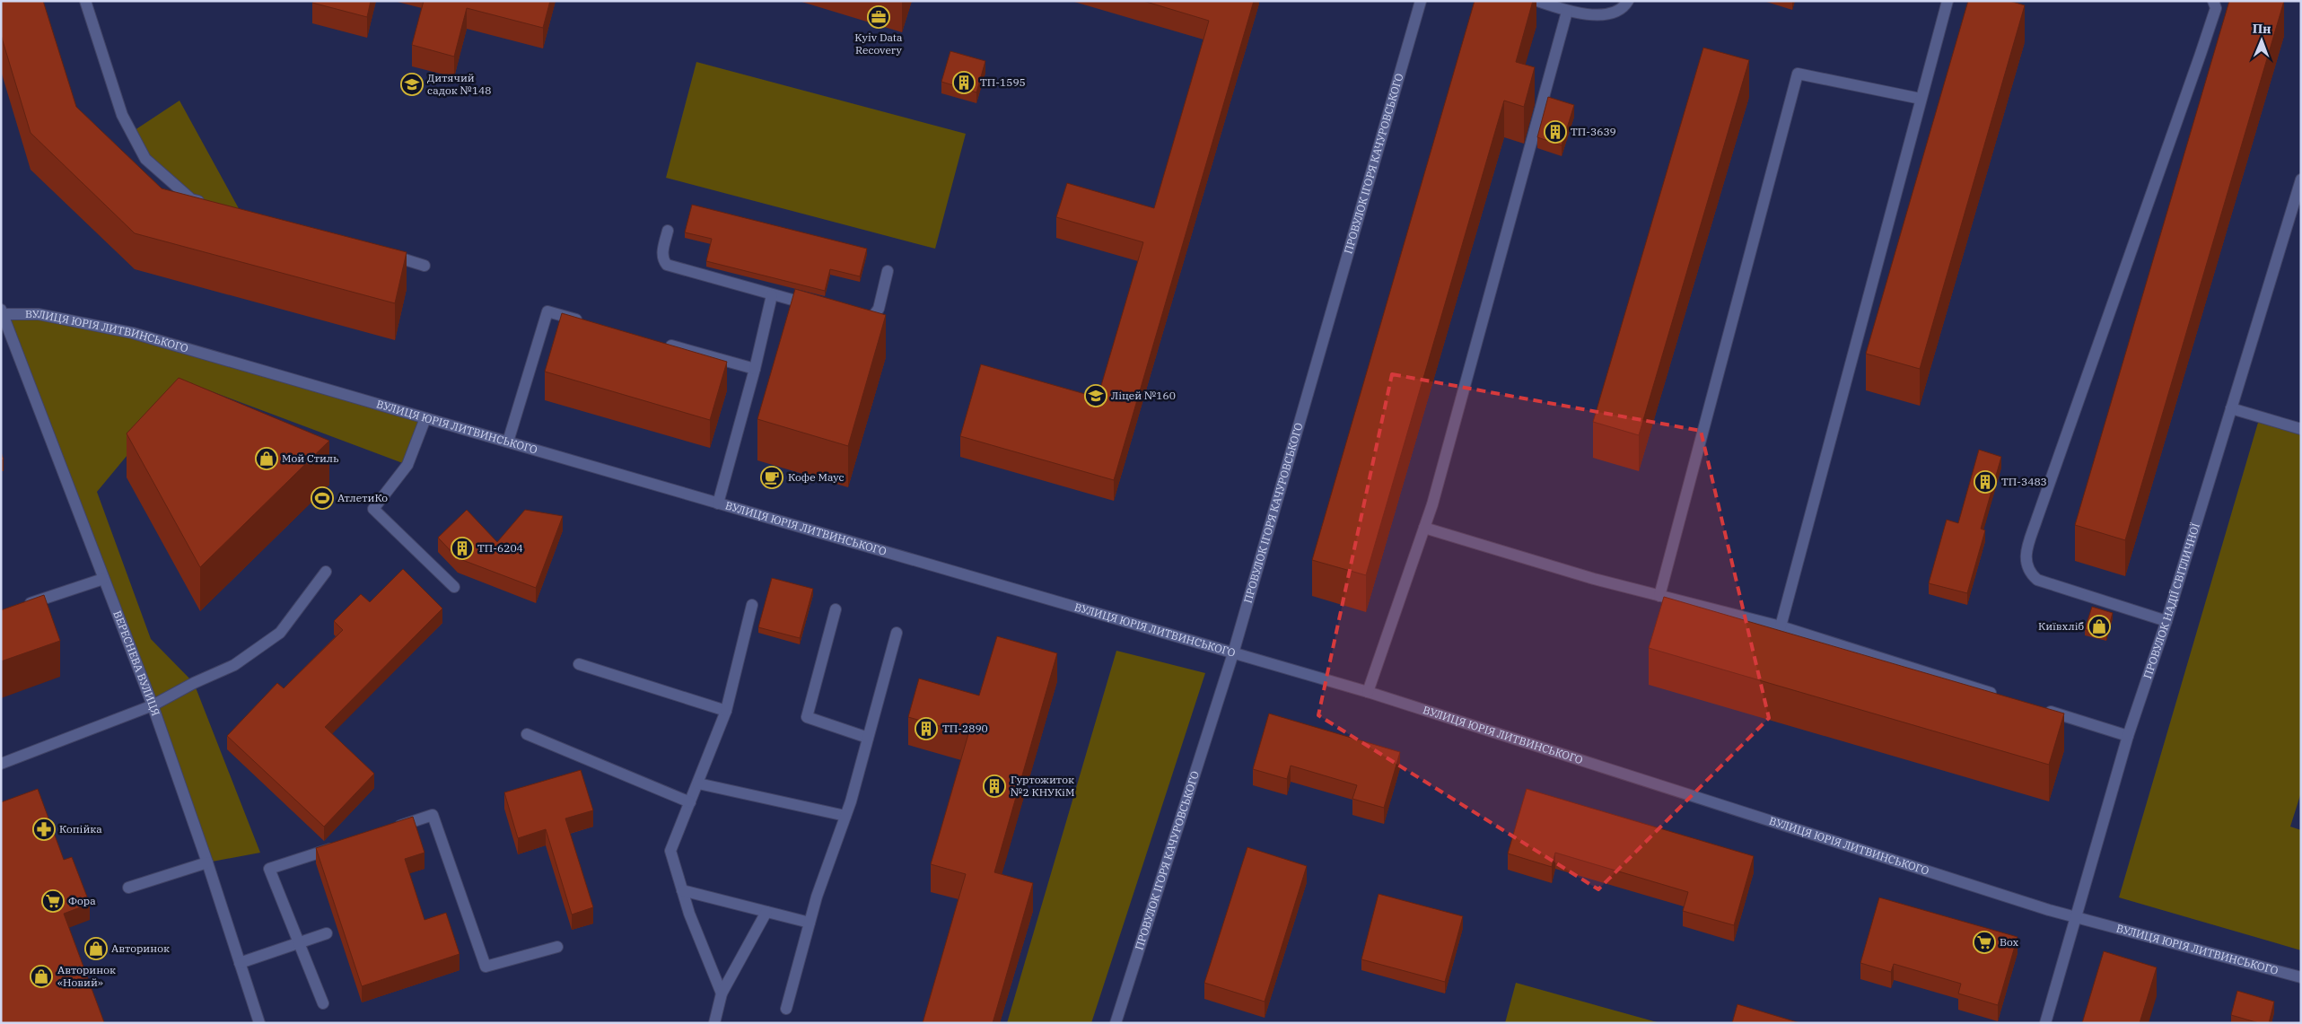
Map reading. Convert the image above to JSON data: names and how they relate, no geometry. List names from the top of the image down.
{
  "streets": {
    "street": [
      "ПРОВУЛОК ІГОРЯ КАЧУРОВСЬКОГО",
      "ВУЛИЦЯ ЮРІЯ ЛИТВИНСЬКОГО",
      "ПРОВУЛОК НАДІЇ СВІТЛИЧНОЇ",
      "ВЕРЕСНЕВА ВУЛИЦЯ"
    ]
  },
  "crossings": [
    ["ПРОВУЛОК ІГОРЯ КАЧУРОВСЬКОГО", "ВУЛИЦЯ ЮРІЯ ЛИТВИНСЬКОГО"],
    ["ВУЛИЦЯ ЮРІЯ ЛИТВИНСЬКОГО", "ПРОВУЛОК НАДІЇ СВІТЛИЧНОЇ"],
    ["ВУЛИЦЯ ЮРІЯ ЛИТВИНСЬКОГО", "ВЕРЕСНЕВА ВУЛИЦЯ"]
  ],
  "places": {
    "office": ["Kyiv Data Recovery"],
    "building": [
      "ТП-1595",
      "ТП-3639",
      "ТП-3483",
      "ТП-6204",
      "ТП-2890",
      "Гуртожиток №2 КНУКіМ"
    ],
    "school or university": ["Дитячий садок №148", "Ліцей №160"],
    "shop": [
      "Мой Стиль",
      "Київхліб",
      "Авторинок",
      "Авторинок «Новий»"
    ],
    "cafe": ["Кофе Маус"],
    "sports": ["АтлетиКо"],
    "pharmacy": ["Копійка"],
    "supermarket": ["Фора", "Box"]
  },
  "north": "top"
}
